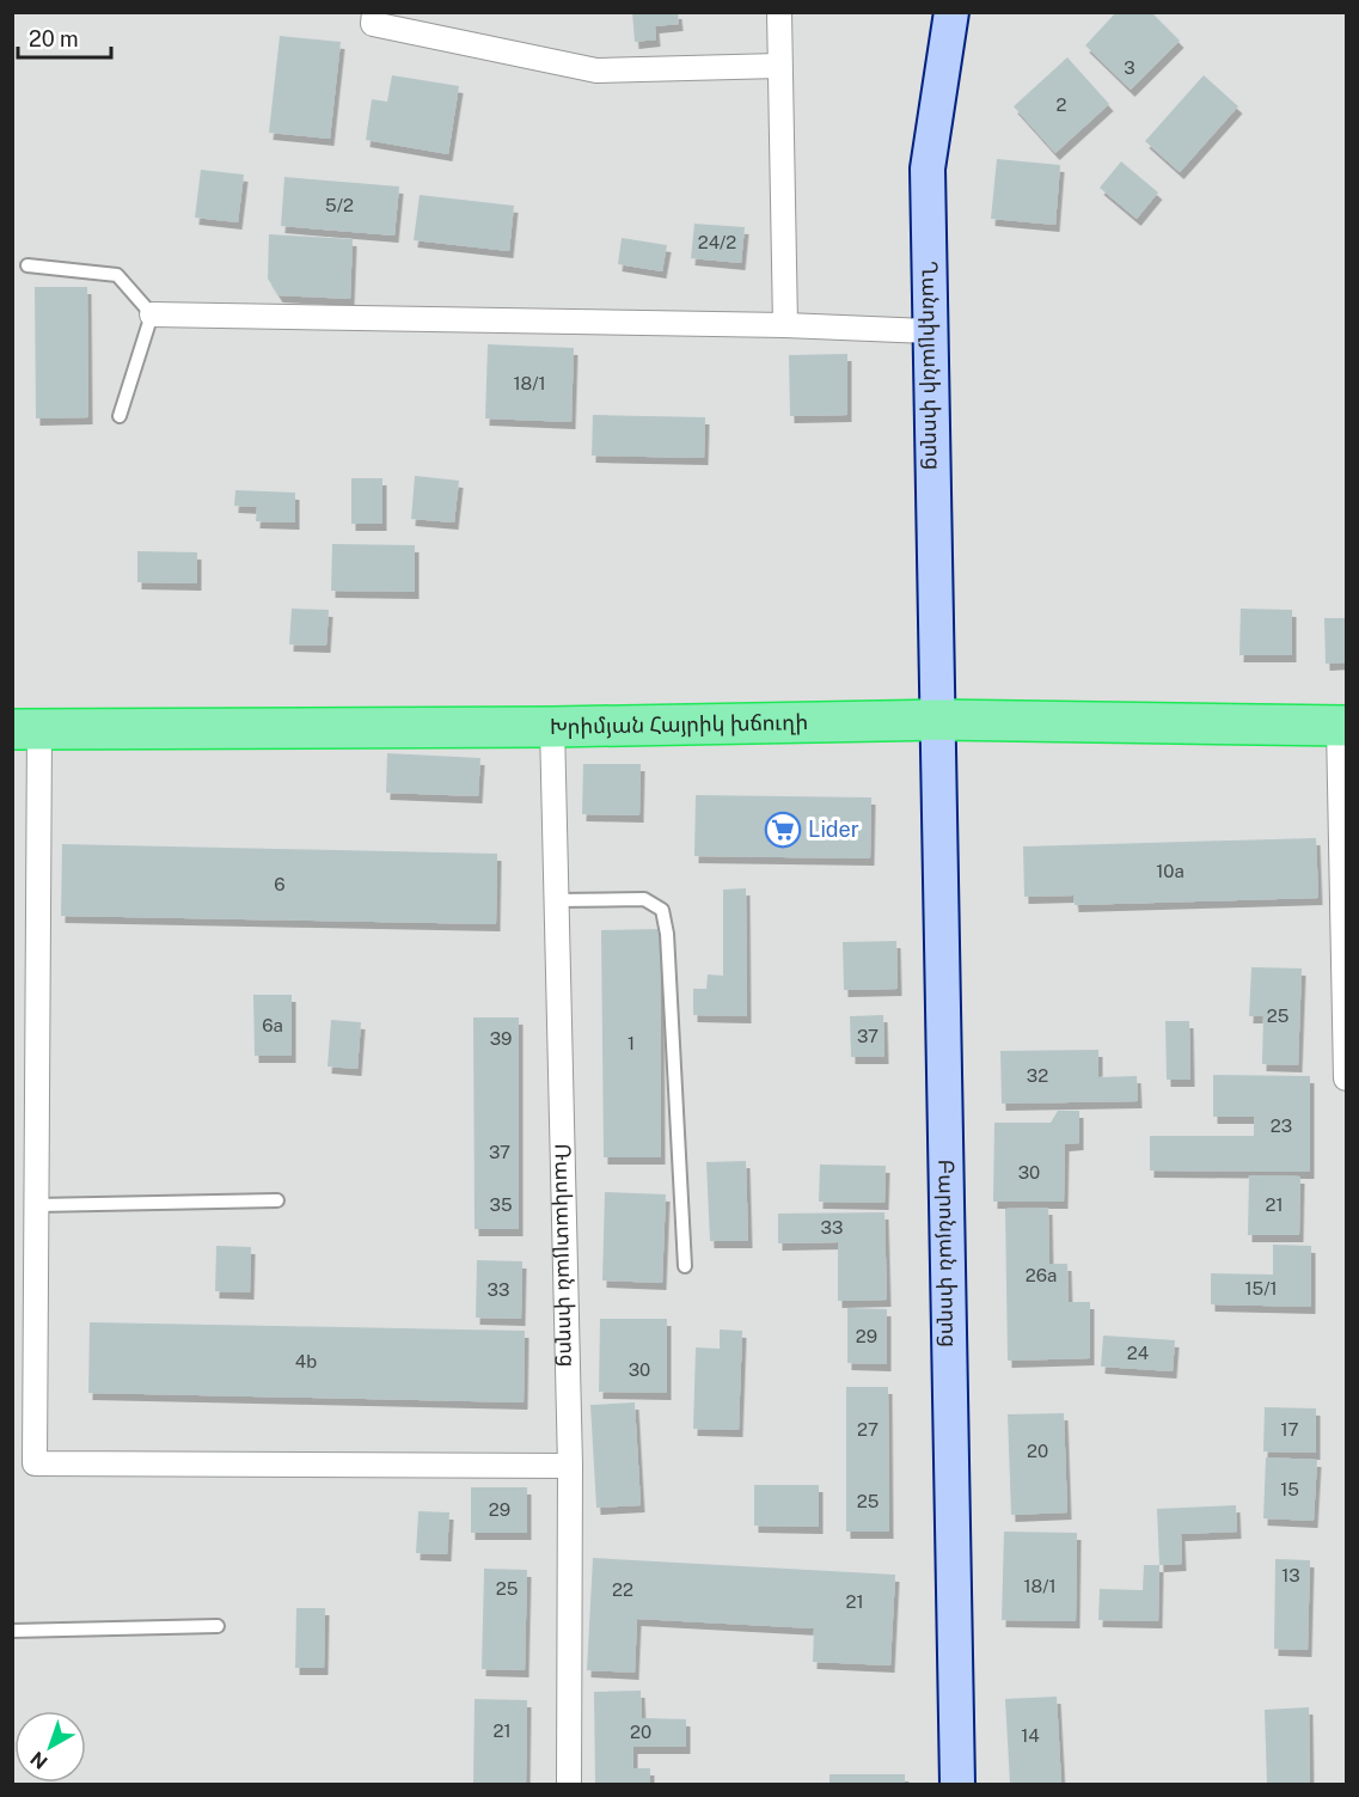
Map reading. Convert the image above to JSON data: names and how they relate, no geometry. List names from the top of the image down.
{
  "streets": {
    "highway": ["Խրիմյան Հայրիկ խճուղի"],
    "main road": ["Ղանդիլյանի փողոց", "Բարոնյան փողոց"],
    "street": ["Ռասկատլյան փողոց"]
  },
  "crossings": [
    ["Ղանդիլյանի փողոց", "Խրիմյան Հայրիկ խճուղի"],
    ["Ղանդիլյանի փողոց", "Բարոնյան փողոց"],
    ["Խրիմյան Հայրիկ խճուղի", "Բարոնյան փողոց"],
    ["Խրիմյան Հայրիկ խճուղի", "Ռասկատլյան փողոց"]
  ],
  "places": {
    "supermarket": ["Lider"]
  },
  "house_numbers": [
    "3",
    "2",
    "5/2",
    "24/2",
    "18/1",
    "10a",
    "6",
    "25",
    "6a",
    "37",
    "39",
    "1",
    "32",
    "23",
    "37",
    "30",
    "35",
    "21",
    "33",
    "26a",
    "15/1",
    "33",
    "29",
    "24",
    "4b",
    "30",
    "27",
    "17",
    "20",
    "15",
    "25",
    "29",
    "13",
    "18/1",
    "25",
    "22",
    "21",
    "21",
    "20",
    "14"
  ],
  "scale_bar": "20 m",
  "north": "bottom left"
}
